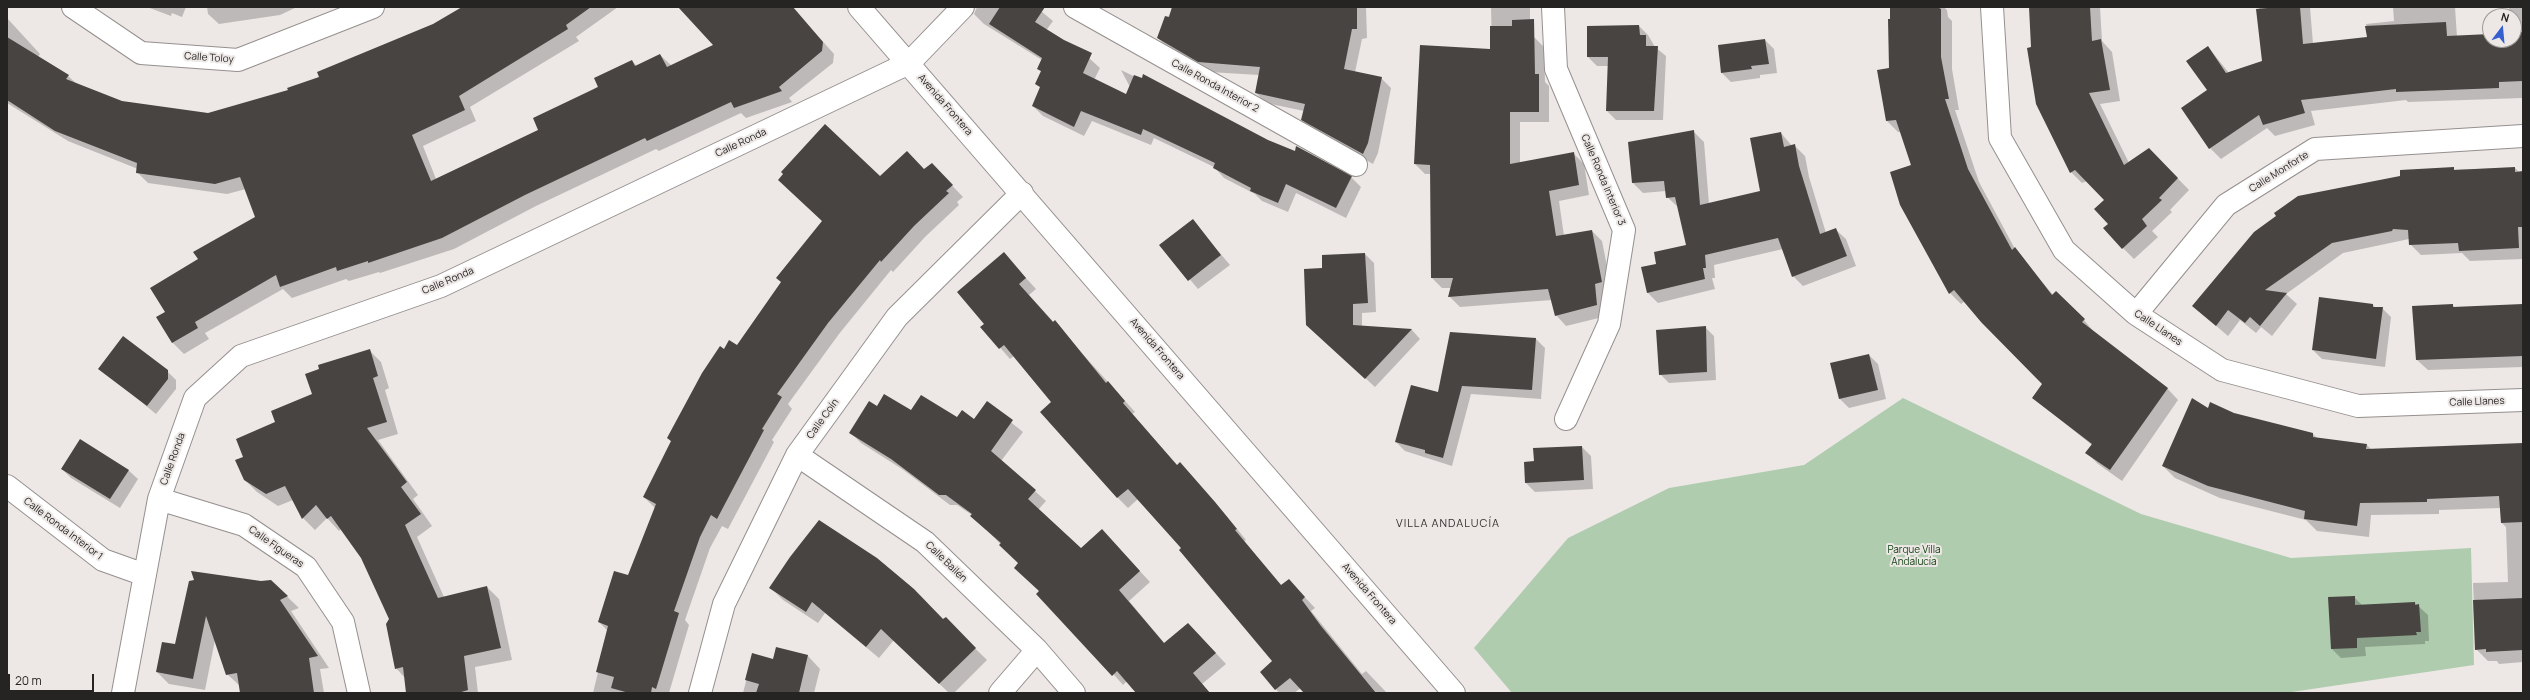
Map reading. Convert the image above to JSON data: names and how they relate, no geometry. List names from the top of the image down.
{
  "streets": {
    "street": [
      "Calle Toloy",
      "Calle Ronda Interior 2",
      "Avenida Frontera",
      "Calle Ronda",
      "Calle Monforte",
      "Calle Ronda Interior 3",
      "Calle Llanes",
      "Calle Coín",
      "Calle Ronda Interior 1",
      "Calle Figueras",
      "Calle Bailén"
    ]
  },
  "crossings": [
    ["Avenida Frontera", "Calle Ronda"],
    ["Avenida Frontera", "Calle Coín"],
    ["Calle Ronda", "Calle Ronda Interior 1"],
    ["Calle Ronda", "Calle Figueras"],
    ["Calle Monforte", "Calle Llanes"],
    ["Calle Coín", "Calle Bailén"]
  ],
  "districts": ["VILLA ANDALUCÍA"],
  "parks": ["Parque Villa Andalucía"],
  "scale_bar": "20 m",
  "north": "top"
}
